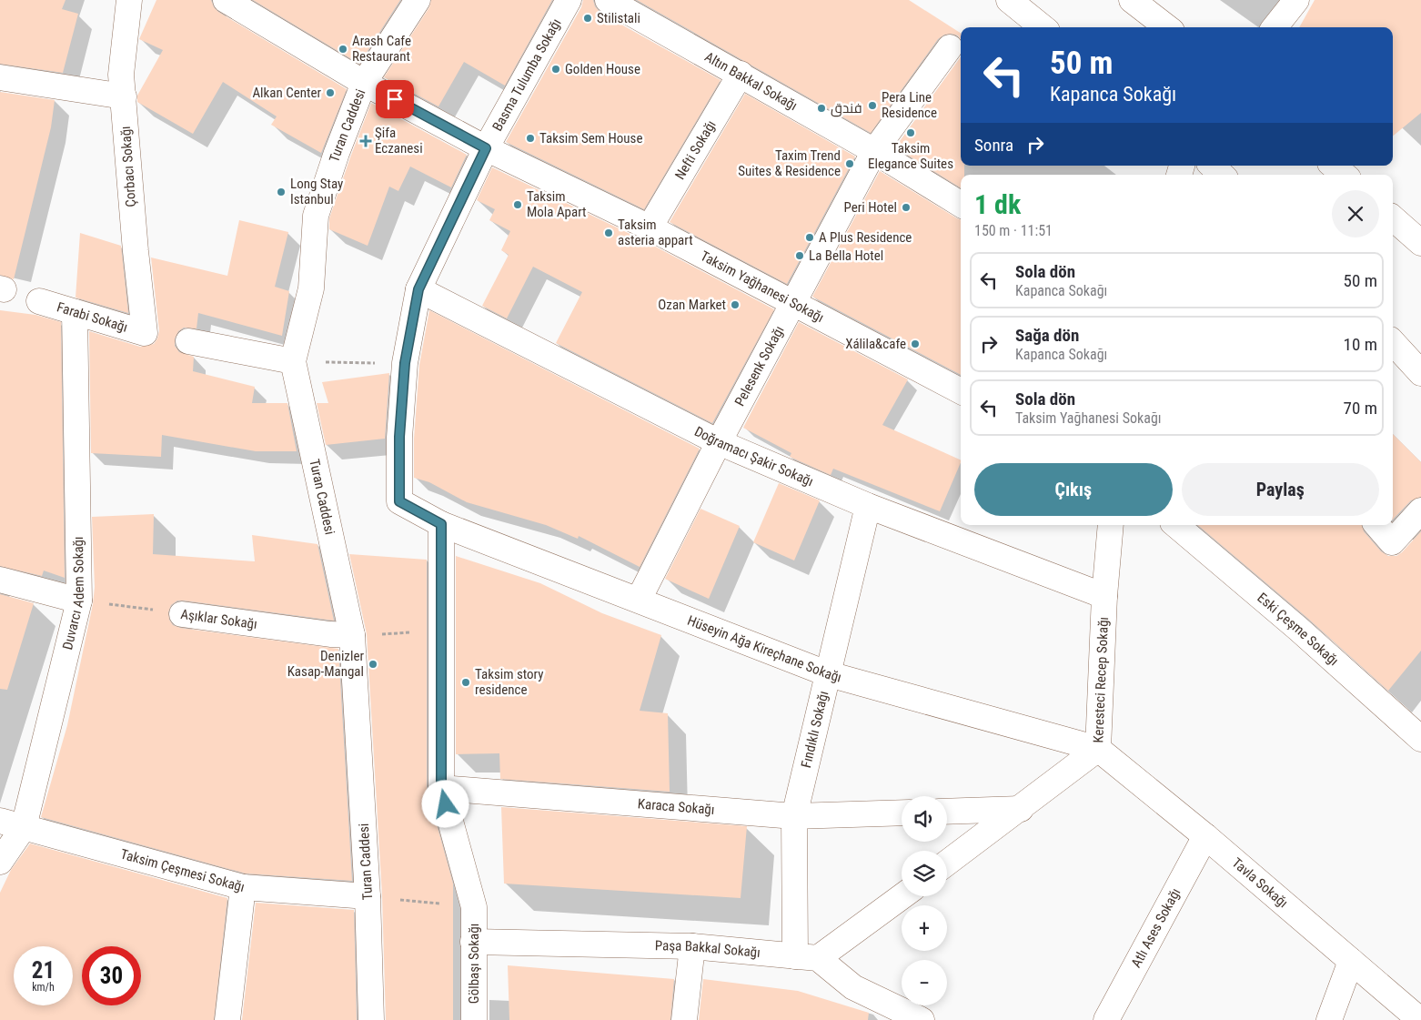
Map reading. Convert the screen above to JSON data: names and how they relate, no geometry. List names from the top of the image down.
{
  "streets": {
    "street": [
      "Basma Tulumba Sokağı",
      "Altın Bakkal Sokağı",
      "Turan Caddesi",
      "Nefti Sokağı",
      "Çorbacı Sokağı",
      "Taksim Yağhanesi Sokağı",
      "Farabi Sokağı",
      "Pelesenk Sokağı",
      "Doğramacı Şakir Sokağı",
      "Duvarcı Adem Sokağı",
      "Aşıklar Sokağı",
      "Eski Çeşme Sokağı",
      "Hüseyin Ağa Kireçhane Sokağı",
      "Keresteci Recep Sokağı",
      "Fındıklı Sokağı",
      "Karaca Sokağı",
      "Taksim Çeşmesi Sokağı",
      "Tavla Sokağı",
      "Atlı Ases Sokağı",
      "Paşa Bakkal Sokağı",
      "Gölbaşı Sokağı"
    ]
  },
  "crossings": [
    ["Basma Tulumba Sokağı", "Taksim Yağhanesi Sokağı"],
    ["Basma Tulumba Sokağı", "Doğramacı Şakir Sokağı"],
    ["Basma Tulumba Sokağı", "Hüseyin Ağa Kireçhane Sokağı"],
    ["Altın Bakkal Sokağı", "Nefti Sokağı"],
    ["Altın Bakkal Sokağı", "Pelesenk Sokağı"],
    ["Turan Caddesi", "Taksim Yağhanesi Sokağı"],
    ["Turan Caddesi", "Aşıklar Sokağı"],
    ["Turan Caddesi", "Taksim Çeşmesi Sokağı"],
    ["Nefti Sokağı", "Taksim Yağhanesi Sokağı"],
    ["Çorbacı Sokağı", "Farabi Sokağı"],
    ["Taksim Yağhanesi Sokağı", "Pelesenk Sokağı"],
    ["Farabi Sokağı", "Duvarcı Adem Sokağı"],
    ["Pelesenk Sokağı", "Doğramacı Şakir Sokağı"],
    ["Pelesenk Sokağı", "Hüseyin Ağa Kireçhane Sokağı"],
    ["Doğramacı Şakir Sokağı", "Hüseyin Ağa Kireçhane Sokağı"],
    ["Doğramacı Şakir Sokağı", "Keresteci Recep Sokağı"],
    ["Doğramacı Şakir Sokağı", "Fındıklı Sokağı"],
    ["Duvarcı Adem Sokağı", "Aşıklar Sokağı"],
    ["Duvarcı Adem Sokağı", "Taksim Çeşmesi Sokağı"],
    ["Hüseyin Ağa Kireçhane Sokağı", "Keresteci Recep Sokağı"],
    ["Hüseyin Ağa Kireçhane Sokağı", "Fındıklı Sokağı"],
    ["Hüseyin Ağa Kireçhane Sokağı", "Tavla Sokağı"],
    ["Hüseyin Ağa Kireçhane Sokağı", "Gölbaşı Sokağı"],
    ["Keresteci Recep Sokağı", "Tavla Sokağı"],
    ["Fındıklı Sokağı", "Karaca Sokağı"],
    ["Fındıklı Sokağı", "Paşa Bakkal Sokağı"],
    ["Karaca Sokağı", "Gölbaşı Sokağı"],
    ["Tavla Sokağı", "Atlı Ases Sokağı"],
    ["Paşa Bakkal Sokağı", "Gölbaşı Sokağı"]
  ],
  "places": {
    "other": [
      "Stilistali",
      "Arash Cafe Restaurant",
      "Golden House",
      "Alkan Center",
      "Pera Line Residence",
      "فندق",
      "Taksim Elegance Suites",
      "Taksim Sem House",
      "Taxim Trend Suites & Residence",
      "Long Stay Istanbul",
      "Taksim Mola Apart",
      "Peri Hotel",
      "Taksim asteria appart",
      "A Plus Residence",
      "La Bella Hotel",
      "Ozan Market",
      "Xálila&cafe",
      "Denizler Kasap-Mangal",
      "Taksim story residence"
    ],
    "health": ["Şifa Eczanesi"]
  },
  "page": {
    "turn": ["50 m", "Kapanca Sokağı"],
    "then": "Sonra",
    "heading": ["1 dk", "150 m · 11:51"],
    "list": [
      {
        "name": "Sola dön",
        "note": "Kapanca Sokağı",
        "value": "50 m"
      },
      {
        "name": "Sağa dön",
        "note": "Kapanca Sokağı",
        "value": "10 m"
      },
      {
        "name": "Sola dön",
        "note": "Taksim Yağhanesi Sokağı",
        "value": "70 m"
      }
    ],
    "buttons": ["Çıkış", "Paylaş"],
    "map_buttons": ["+", "−"],
    "speed": "21 km/h",
    "limit": "30"
  }
}
